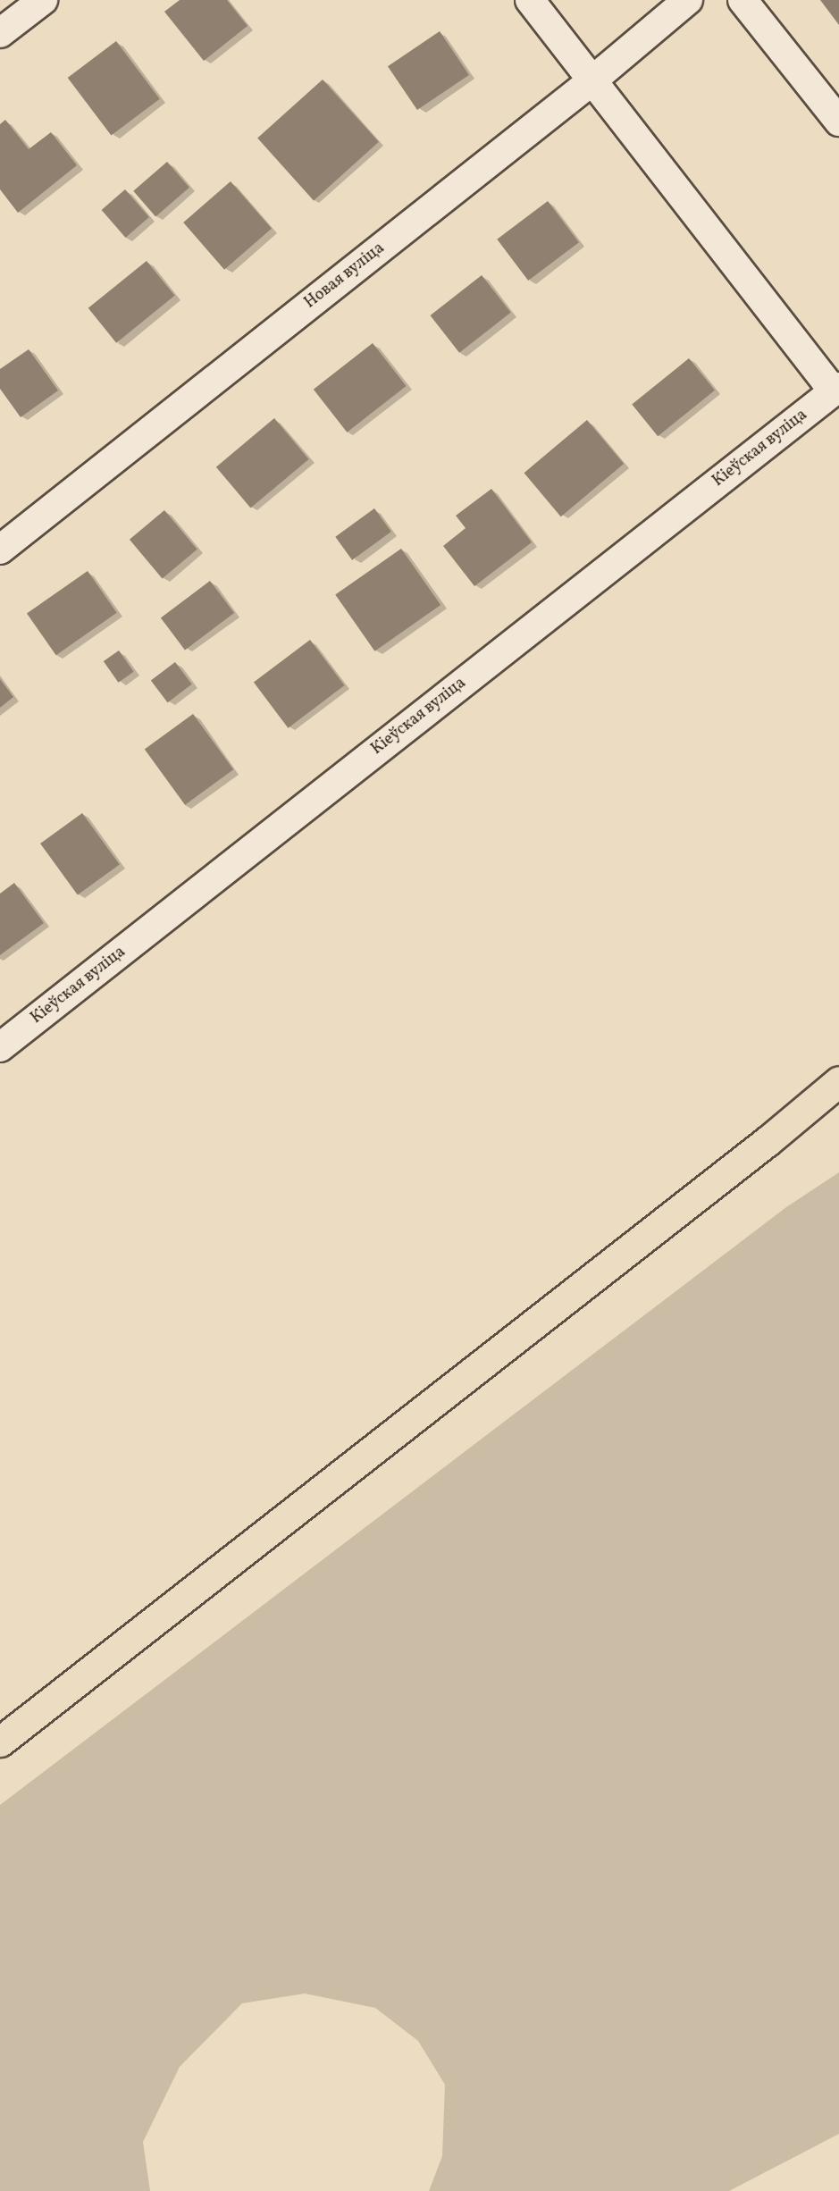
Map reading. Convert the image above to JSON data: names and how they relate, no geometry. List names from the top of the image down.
{
  "streets": {
    "street": ["Новая вуліца", "Кіеўская вуліца"]
  }
}
